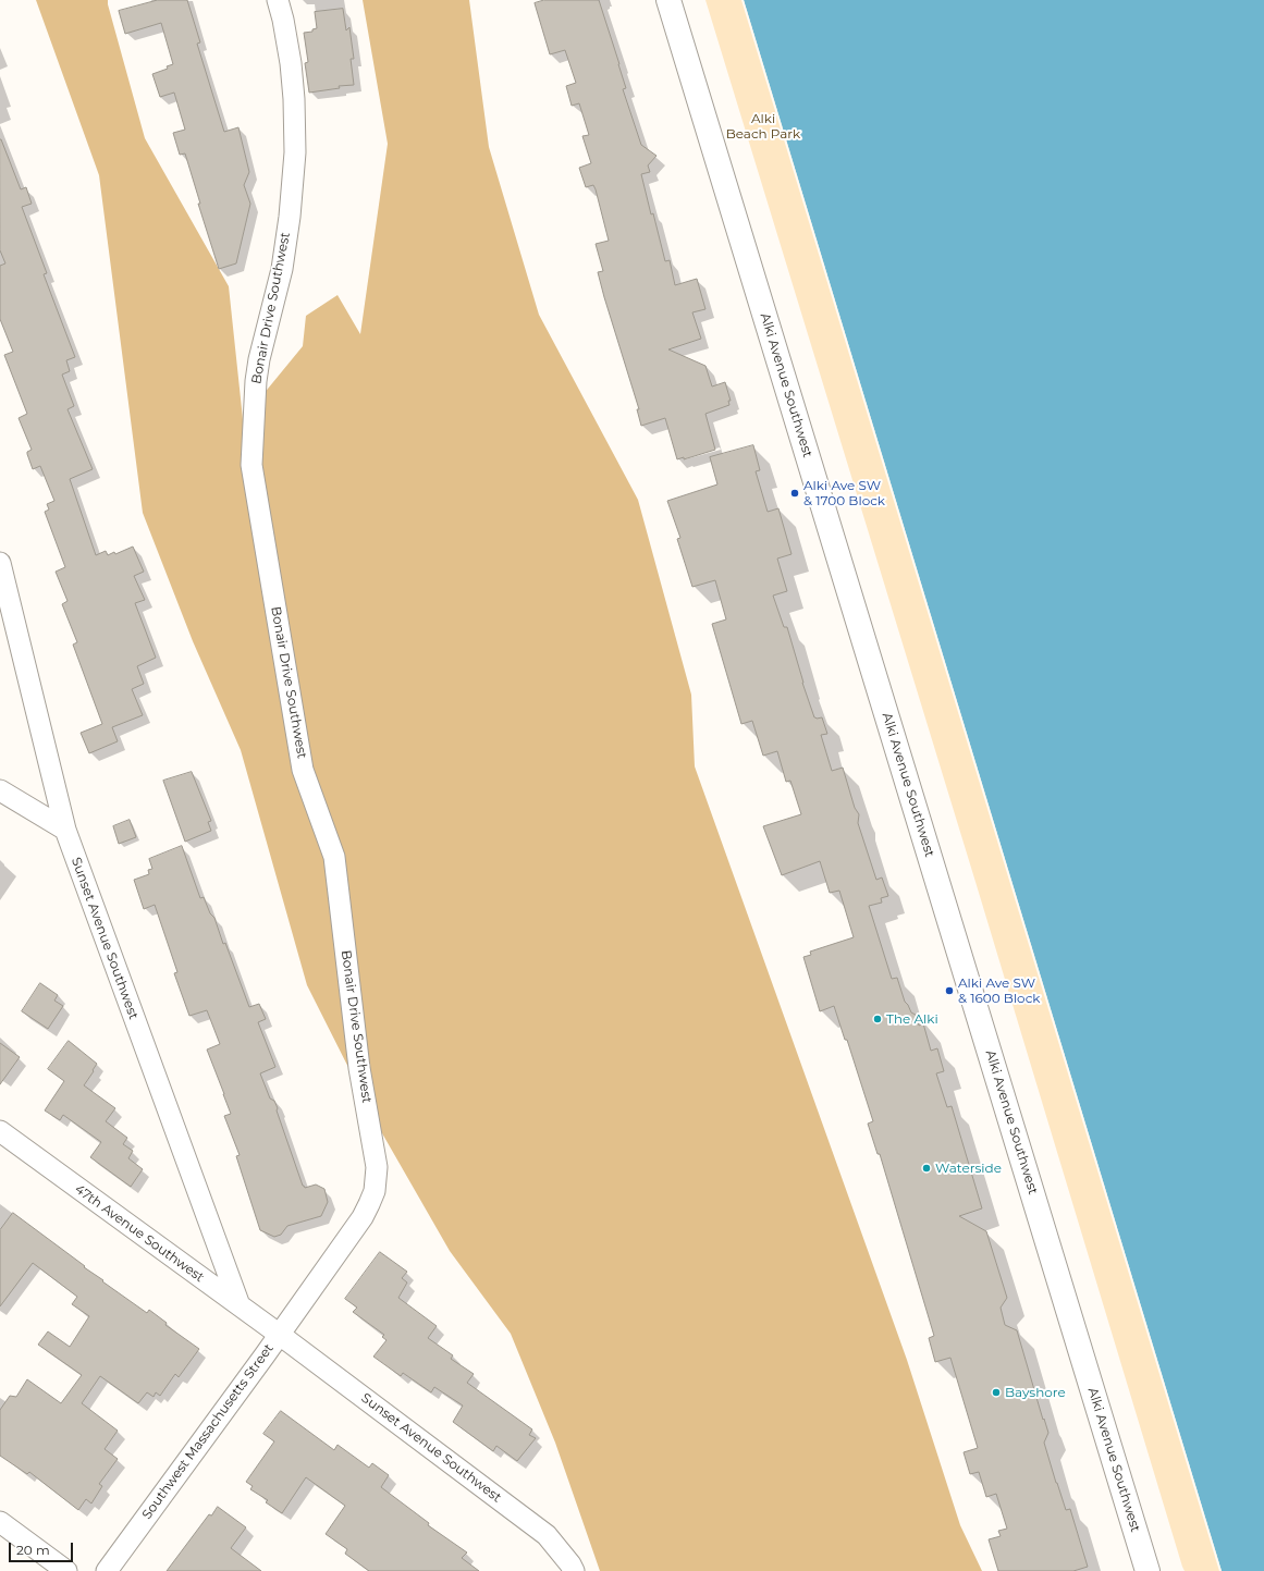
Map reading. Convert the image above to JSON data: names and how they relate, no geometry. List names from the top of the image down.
{
  "streets": {
    "main road": ["Alki Avenue Southwest"],
    "street": [
      "Bonair Drive Southwest",
      "Sunset Avenue Southwest",
      "47th Avenue Southwest",
      "Southwest Massachusetts Street"
    ]
  },
  "crossings": [
    ["Bonair Drive Southwest", "Sunset Avenue Southwest"],
    ["Bonair Drive Southwest", "47th Avenue Southwest"],
    ["Bonair Drive Southwest", "Southwest Massachusetts Street"],
    ["Sunset Avenue Southwest", "47th Avenue Southwest"],
    ["Sunset Avenue Southwest", "Southwest Massachusetts Street"],
    ["47th Avenue Southwest", "Southwest Massachusetts Street"]
  ],
  "parks": ["Alki Beach Park"],
  "places": [
    "Alki Ave SW & 1700 Block",
    "Alki Ave SW & 1600 Block",
    "The Alki",
    "Waterside",
    "Bayshore"
  ],
  "scale_bar": "20 m"
}
